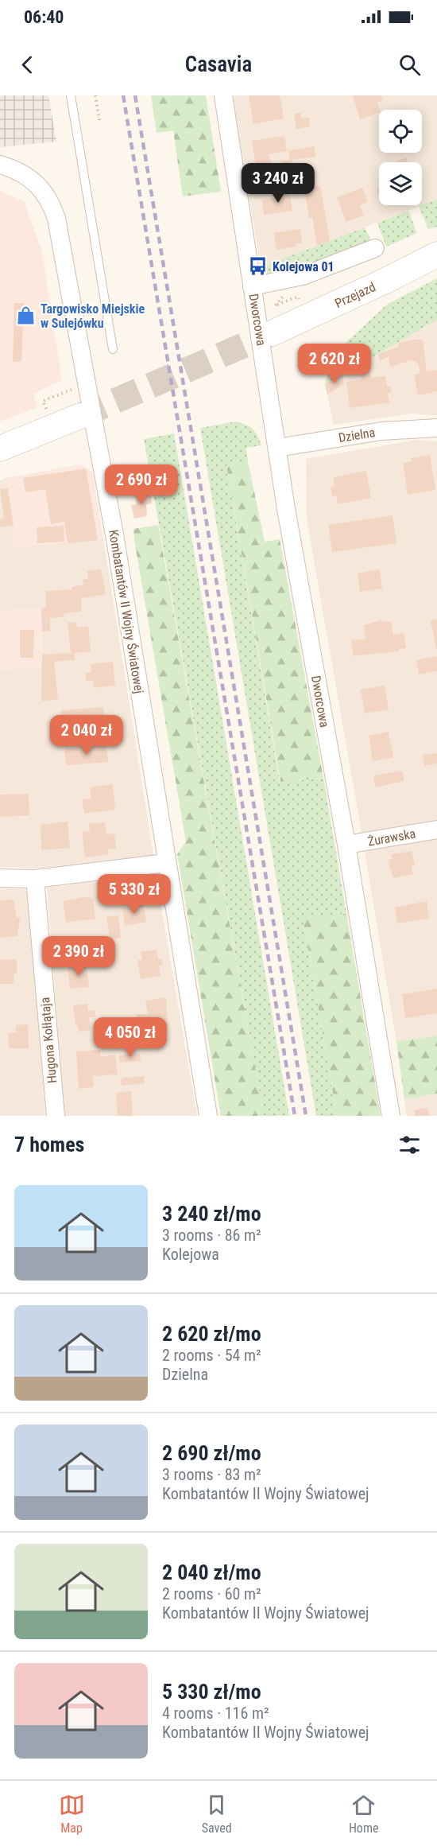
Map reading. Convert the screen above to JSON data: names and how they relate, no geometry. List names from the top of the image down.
{
  "streets": {
    "street": [
      "Przejazd",
      "Dworcowa",
      "Dzielna",
      "Kombatantów II Wojny Światowej",
      "Żurawska",
      "Hugona Kołłątaja"
    ]
  },
  "crossings": [
    ["Dworcowa", "Dzielna"],
    ["Dworcowa", "Żurawska"]
  ],
  "places": {
    "bus stop": ["Kolejowa 01"],
    "shop": ["Targowisko Miejskie w Sulejówku"]
  },
  "page": {
    "status": "06:40",
    "header": "Casavia",
    "price": [
      "3 240 zł",
      "2 620 zł",
      "2 690 zł",
      "2 040 zł",
      "5 330 zł",
      "2 390 zł",
      "4 050 zł"
    ],
    "heading": "7 homes",
    "list": [
      {
        "name": "3 240 zł/mo",
        "note": "3 rooms · 86 m² · Kolejowa"
      },
      {
        "name": "2 620 zł/mo",
        "note": "2 rooms · 54 m² · Dzielna"
      },
      {
        "name": "2 690 zł/mo",
        "note": "3 rooms · 83 m² · Kombatantów II Wojny Światowej"
      },
      {
        "name": "2 040 zł/mo",
        "note": "2 rooms · 60 m² · Kombatantów II Wojny Światowej"
      },
      {
        "name": "5 330 zł/mo",
        "note": "4 rooms · 116 m² · Kombatantów II Wojny Światowej"
      }
    ],
    "tabs": ["Map", "Saved", "Home"]
  }
}
